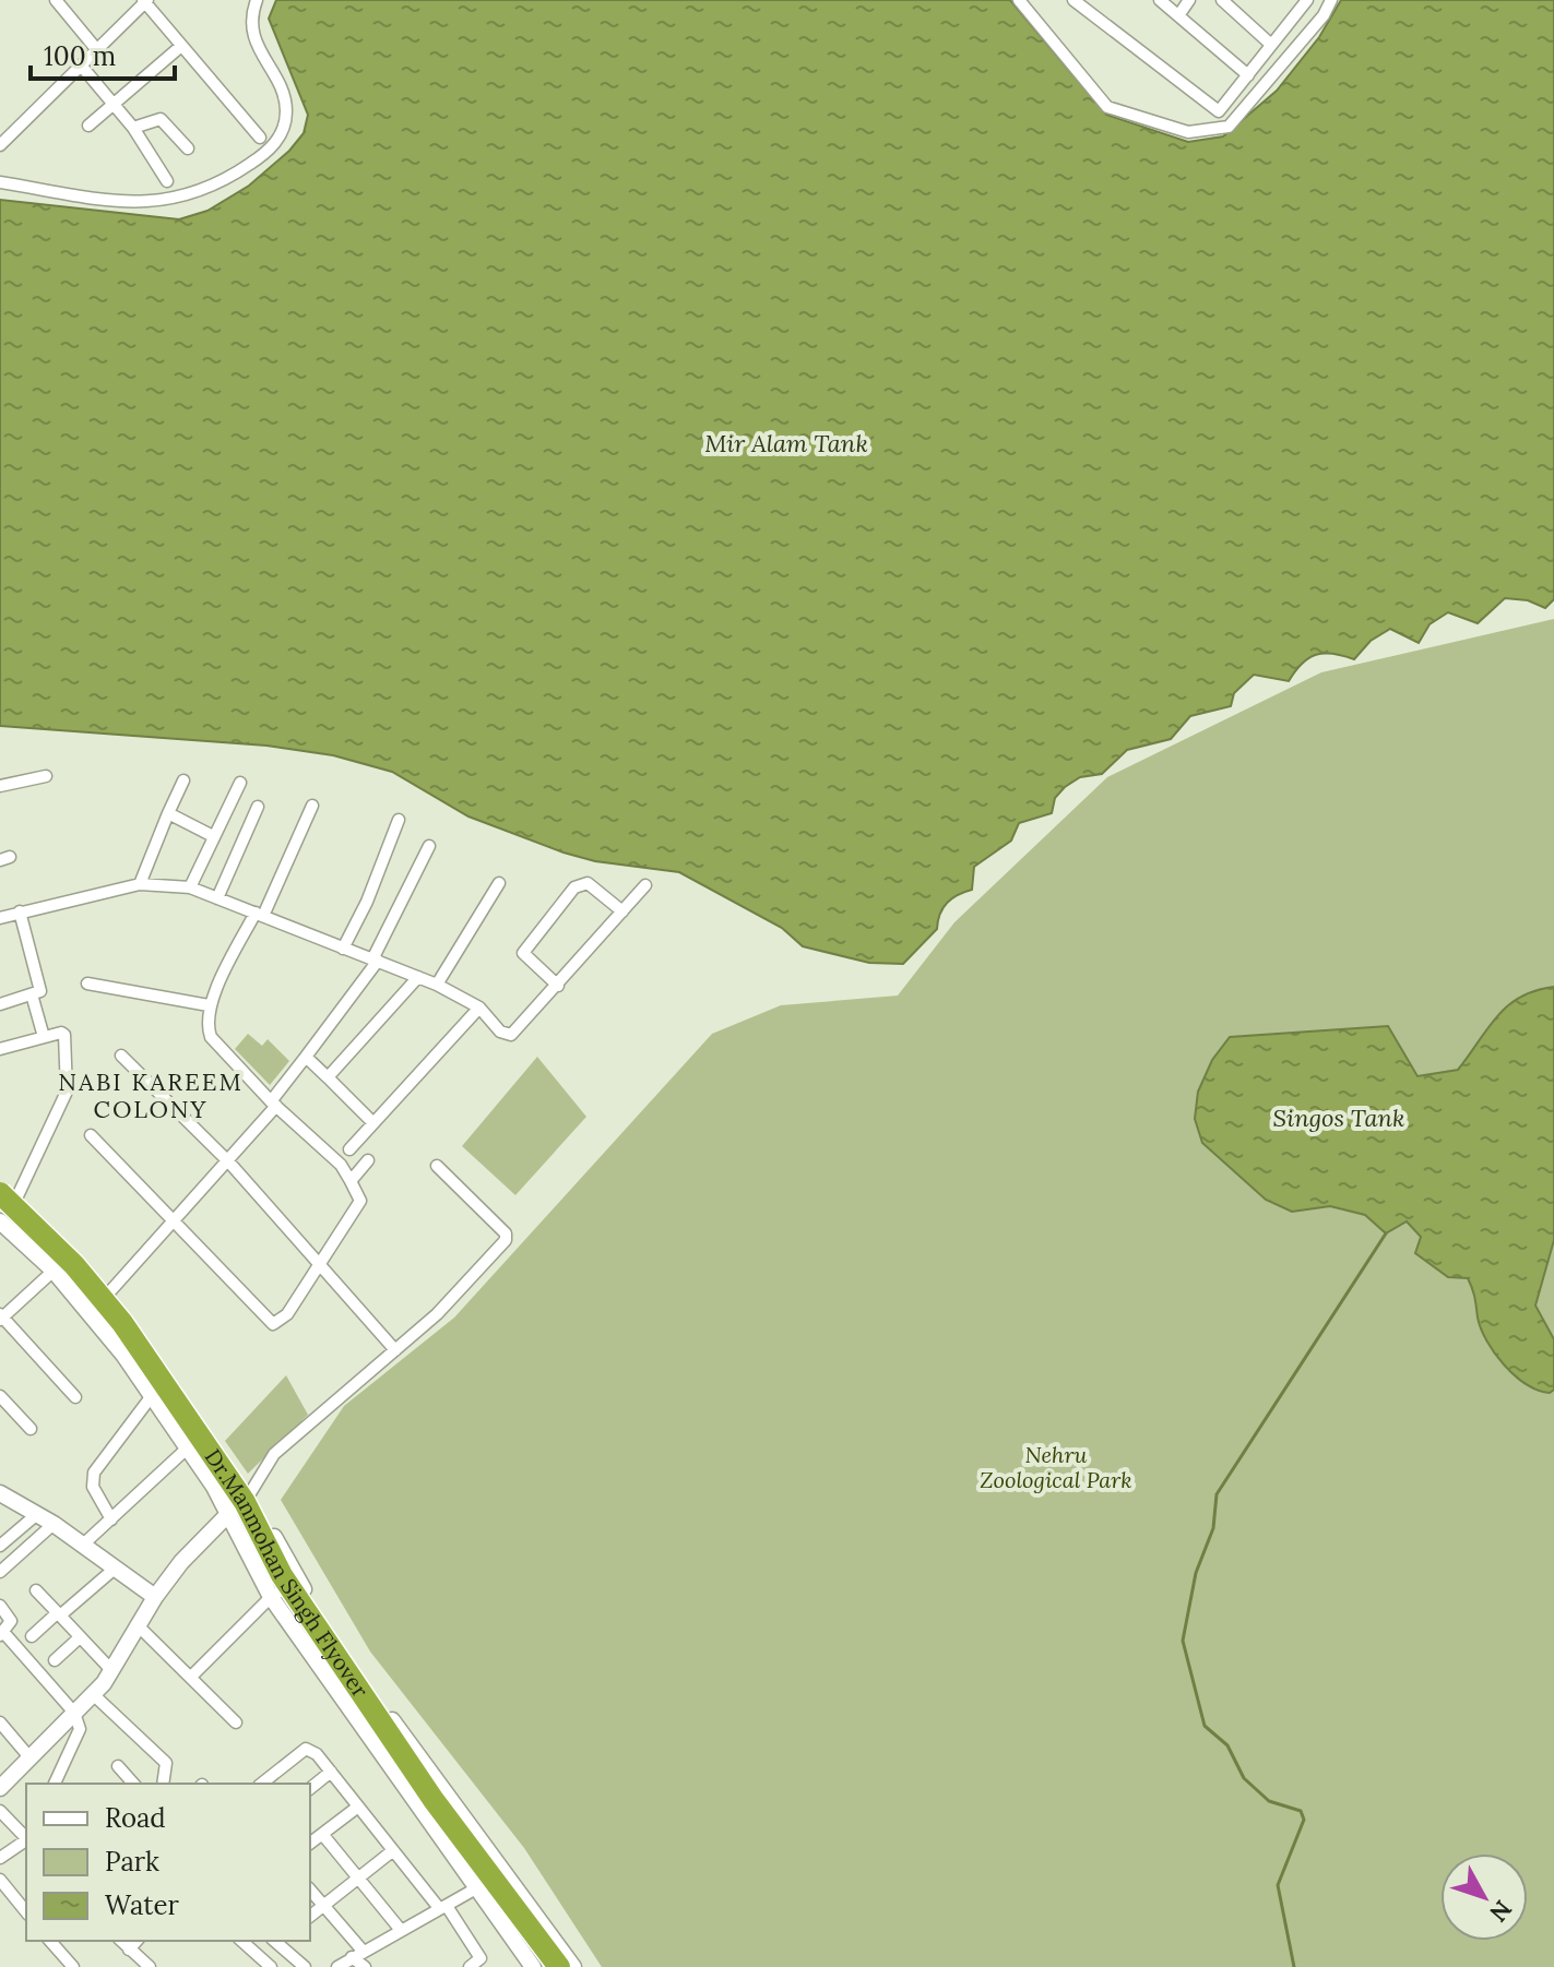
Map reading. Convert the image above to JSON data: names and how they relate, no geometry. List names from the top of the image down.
{
  "streets": {
    "highway": ["Dr.Manmohan Singh Flyover"]
  },
  "districts": ["NABI KAREEM COLONY"],
  "water": ["Mir Alam Tank", "Singos Tank"],
  "parks": ["Nehru Zoological Park"],
  "legend": ["Road", "Park", "Water"],
  "scale_bar": "100 m",
  "north": "bottom right"
}
